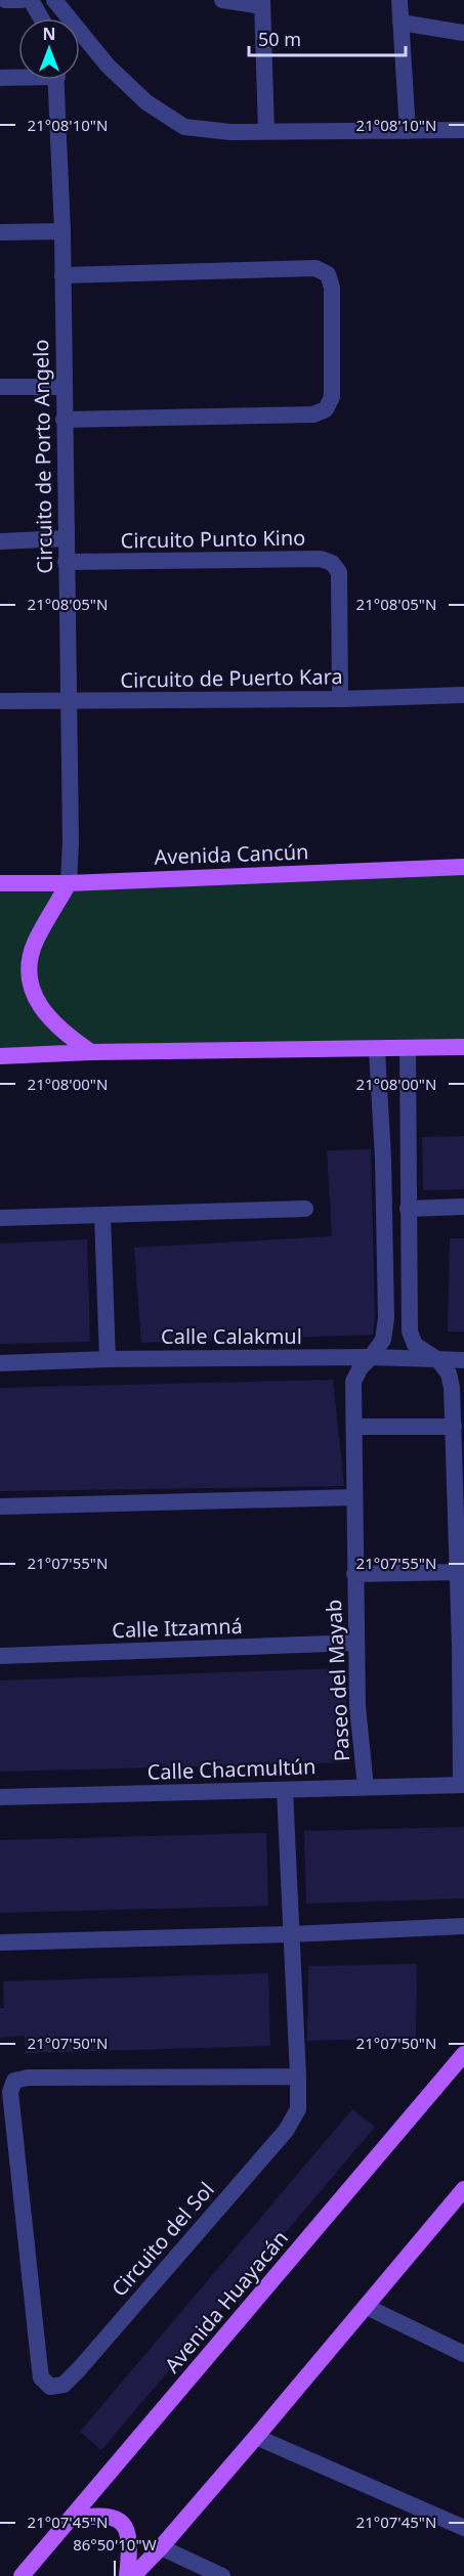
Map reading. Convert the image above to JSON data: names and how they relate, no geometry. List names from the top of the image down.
{
  "streets": {
    "main road": ["Avenida Cancún", "Avenida Huayacán"],
    "street": [
      "Circuito de Porto Angelo",
      "Circuito Punto Kino",
      "Circuito de Puerto Kara",
      "Calle Calakmul",
      "Calle Itzamná",
      "Paseo del Mayab",
      "Calle Chacmultún",
      "Circuito del Sol"
    ]
  },
  "crossings": [
    ["Circuito de Porto Angelo", "Circuito Punto Kino"],
    ["Circuito de Porto Angelo", "Circuito de Puerto Kara"],
    ["Circuito de Porto Angelo", "Avenida Cancún"],
    ["Circuito Punto Kino", "Circuito de Puerto Kara"],
    ["Calle Calakmul", "Paseo del Mayab"],
    ["Calle Itzamná", "Paseo del Mayab"],
    ["Paseo del Mayab", "Calle Chacmultún"]
  ],
  "scale_bar": "50 m",
  "north": "top",
  "coordinates": [
    "21°08'10\"N",
    "21°08'05\"N",
    "21°08'00\"N",
    "21°07'55\"N",
    "21°07'50\"N",
    "21°07'45\"N",
    "86°50'10\"W"
  ]
}
